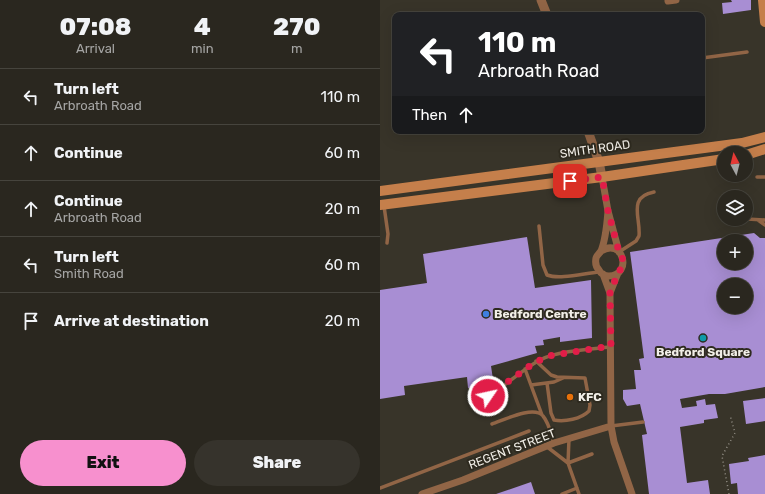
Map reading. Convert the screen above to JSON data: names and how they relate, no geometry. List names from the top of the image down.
{
  "streets": {
    "main road": ["SMITH ROAD"],
    "street": ["REGENT STREET"]
  },
  "places": ["Bedford Centre", "Bedford Square", "KFC"],
  "north": "top",
  "page": {
    "eta": [
      "07:08",
      "Arrival",
      "4",
      "min",
      "270",
      "m"
    ],
    "turn": ["110 m", "Arbroath Road"],
    "list": [
      {
        "name": "Turn left",
        "note": "Arbroath Road",
        "value": "110 m"
      },
      {
        "name": "Continue",
        "value": "60 m"
      },
      {
        "name": "Continue",
        "note": "Arbroath Road",
        "value": "20 m"
      },
      {
        "name": "Turn left",
        "note": "Smith Road",
        "value": "60 m"
      },
      {
        "name": "Arrive at destination",
        "value": "20 m"
      }
    ],
    "then": "Then",
    "map_buttons": ["+", "−"],
    "buttons": ["Exit", "Share"]
  }
}
